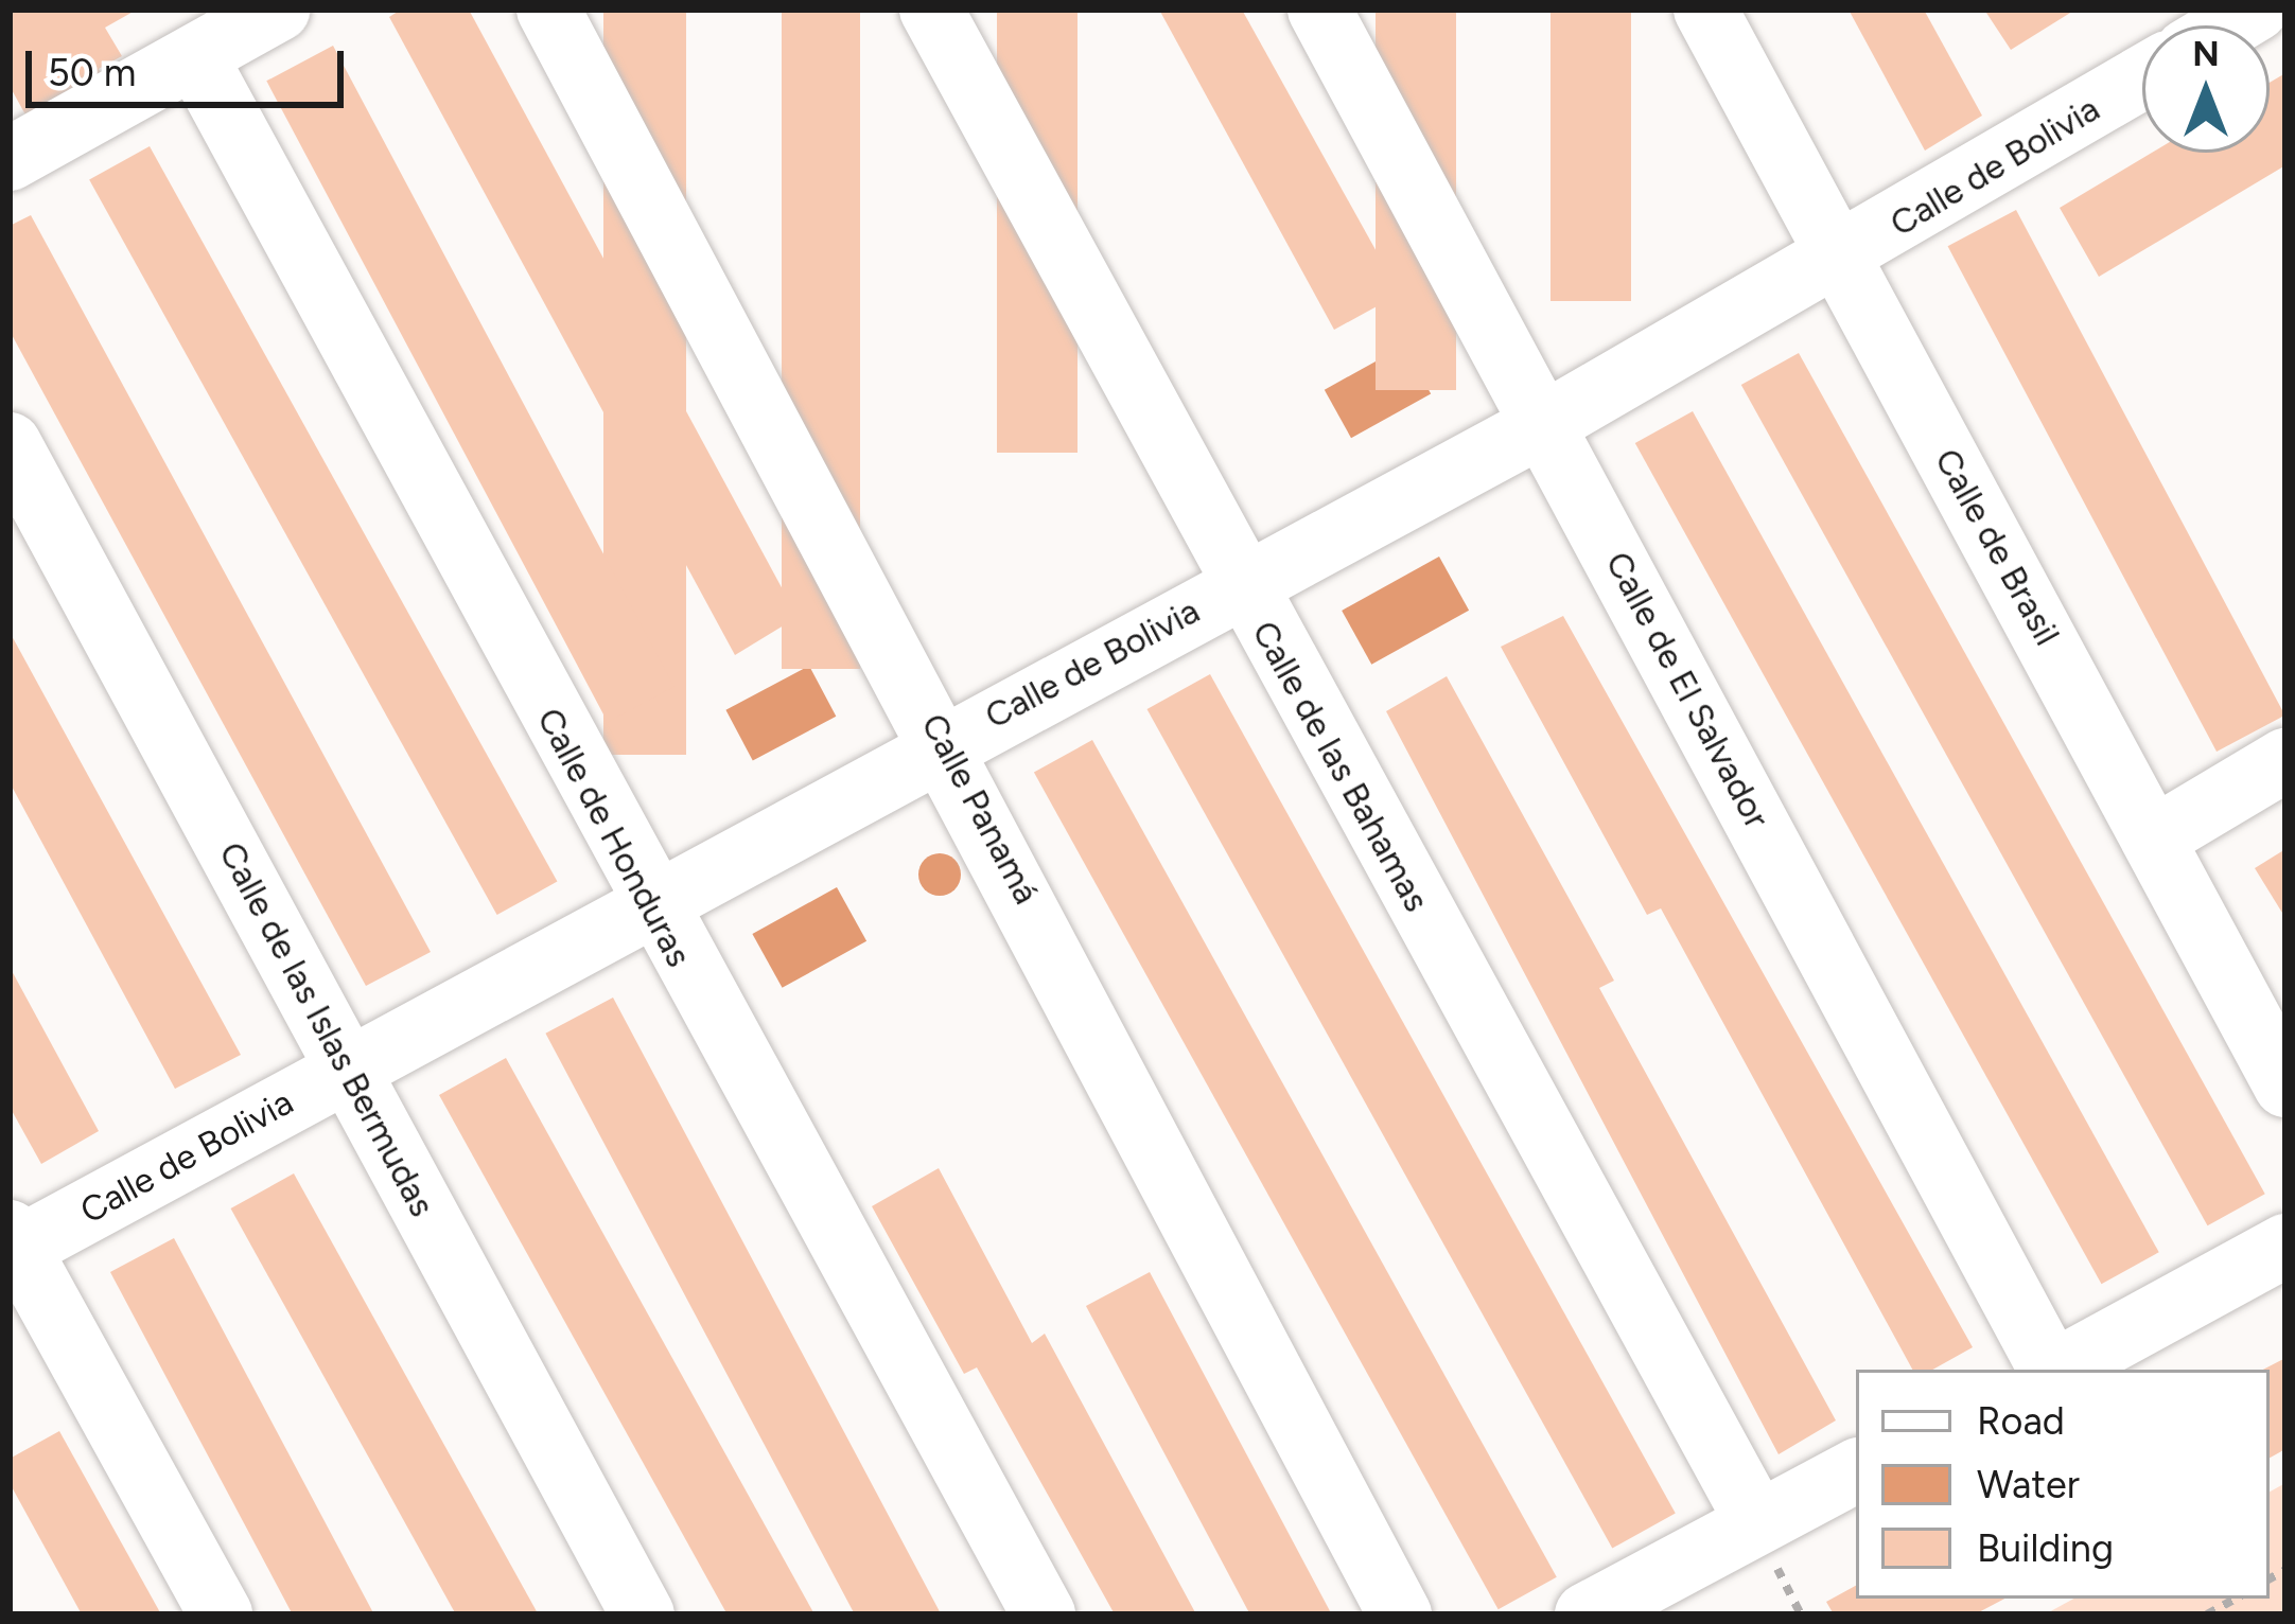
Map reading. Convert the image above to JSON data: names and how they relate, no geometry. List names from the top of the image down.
{
  "streets": {
    "street": [
      "Calle de Bolivia",
      "Calle de Brasil",
      "Calle de El Salvador",
      "Calle de las Bahamas",
      "Calle Panamá",
      "Calle de Honduras",
      "Calle de las Islas Bermudas"
    ]
  },
  "crossings": [
    ["Calle de Bolivia", "Calle de Brasil"],
    ["Calle de Bolivia", "Calle de El Salvador"],
    ["Calle de Bolivia", "Calle de las Bahamas"],
    ["Calle de Bolivia", "Calle Panamá"],
    ["Calle de Bolivia", "Calle de Honduras"],
    ["Calle de Bolivia", "Calle de las Islas Bermudas"]
  ],
  "legend": ["Road", "Water", "Building"],
  "scale_bar": "50 m",
  "north": "top"
}
